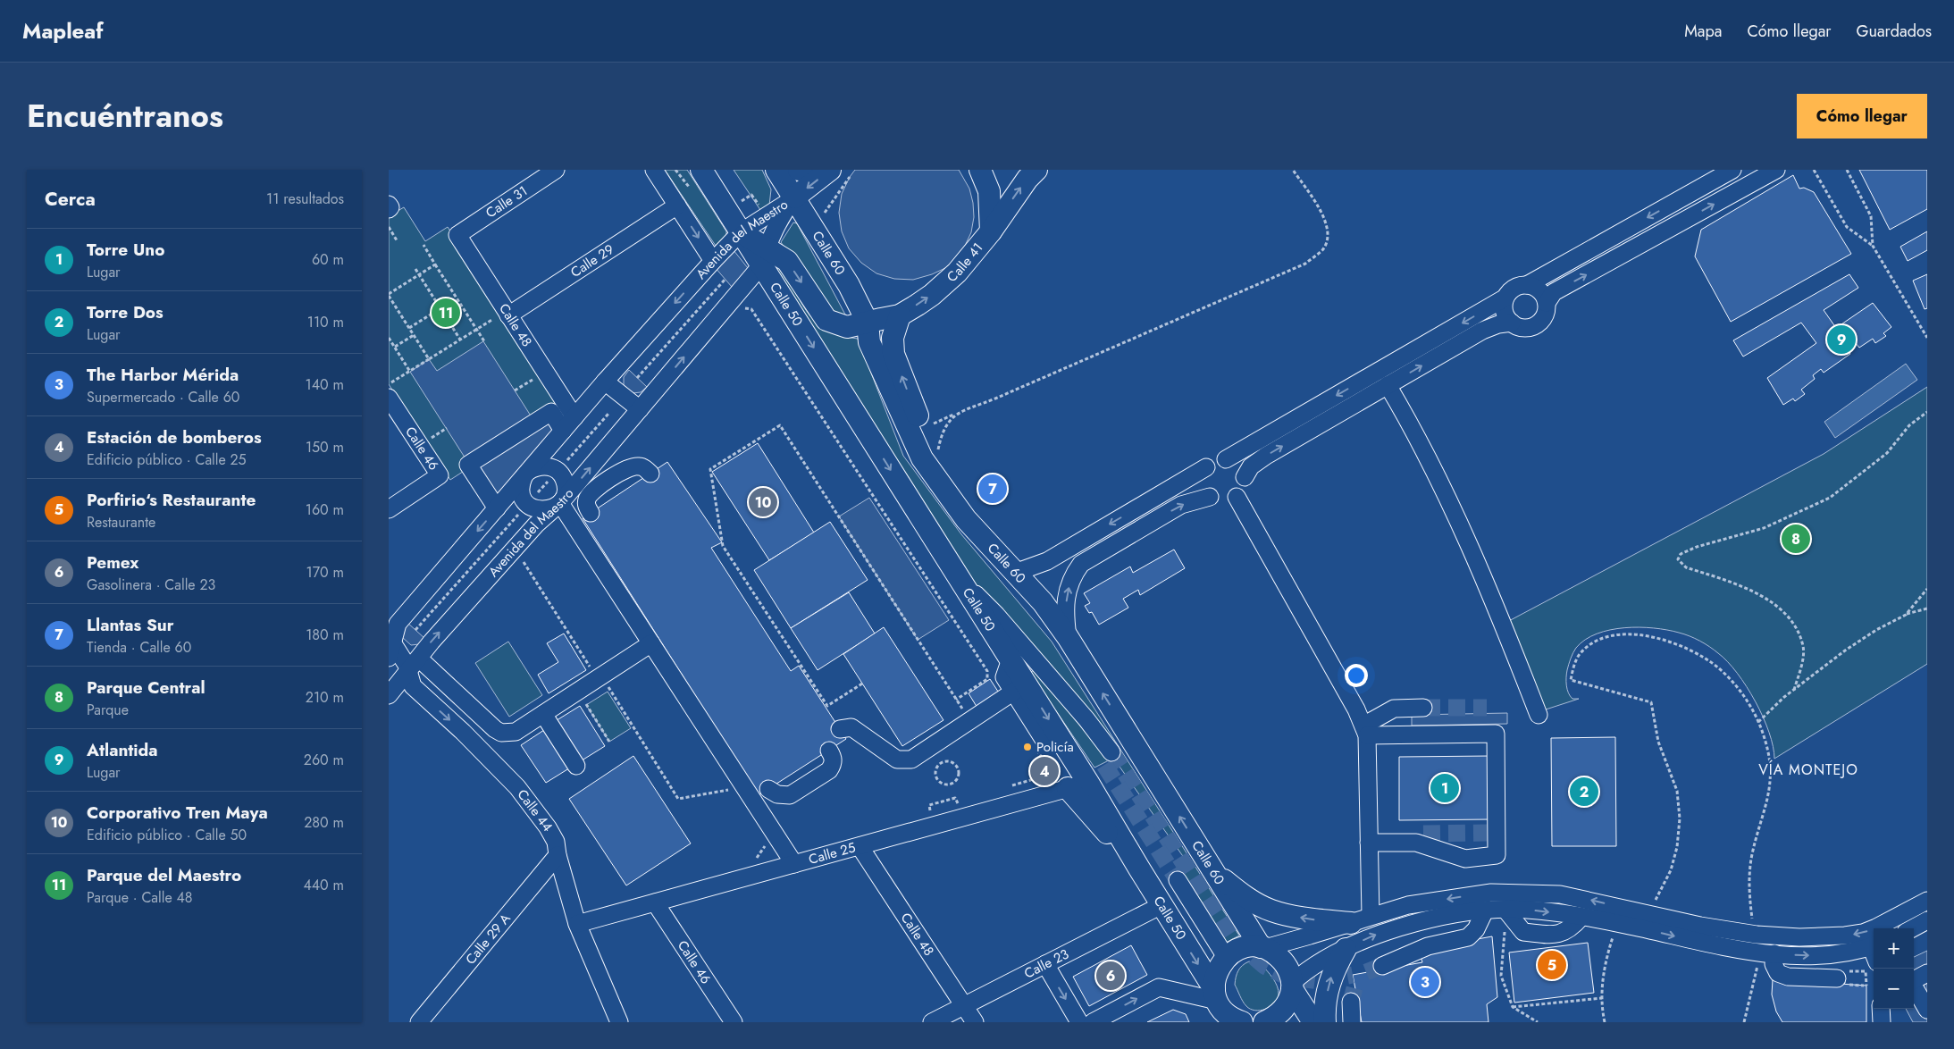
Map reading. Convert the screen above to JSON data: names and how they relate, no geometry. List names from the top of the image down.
{
  "streets": {
    "main road": ["Calle 60", "Calle 41", "Calle 50"],
    "street": [
      "Calle 31",
      "Avenida del Maestro",
      "Calle 29",
      "Calle 48",
      "Calle 46",
      "Calle 44",
      "Calle 25",
      "Calle 29 A",
      "Calle 23"
    ]
  },
  "crossings": [
    ["Calle 31", "Calle 48"],
    ["Avenida del Maestro", "Calle 60"],
    ["Avenida del Maestro", "Calle 41"],
    ["Avenida del Maestro", "Calle 50"],
    ["Avenida del Maestro", "Calle 48"],
    ["Avenida del Maestro", "Calle 44"],
    ["Calle 60", "Calle 41"],
    ["Calle 29", "Calle 48"],
    ["Calle 41", "Calle 50"],
    ["Calle 50", "Calle 25"],
    ["Calle 50", "Calle 23"],
    ["Calle 48", "Calle 25"],
    ["Calle 48", "Calle 23"],
    ["Calle 46", "Calle 25"],
    ["Calle 44", "Calle 25"],
    ["Calle 44", "Calle 29 A"]
  ],
  "one_way": ["Calle 44"],
  "districts": ["VÍA MONTEJO"],
  "places": ["Policía"],
  "page": {
    "header": "Mapleaf",
    "nav": ["Mapa", "Cómo llegar", "Guardados"],
    "title": "Encuéntranos",
    "buttons": "Cómo llegar",
    "heading": ["Cerca", "11 resultados"],
    "list": [
      {
        "mark": "1",
        "name": "Torre Uno",
        "note": "Lugar",
        "value": "60 m"
      },
      {
        "mark": "2",
        "name": "Torre Dos",
        "note": "Lugar",
        "value": "110 m"
      },
      {
        "mark": "3",
        "name": "The Harbor Mérida",
        "note": "Supermercado · Calle 60",
        "value": "140 m"
      },
      {
        "mark": "4",
        "name": "Estación de bomberos",
        "note": "Edificio público · Calle 25",
        "value": "150 m"
      },
      {
        "mark": "5",
        "name": "Porfirio‘s Restaurante",
        "note": "Restaurante",
        "value": "160 m"
      },
      {
        "mark": "6",
        "name": "Pemex",
        "note": "Gasolinera · Calle 23",
        "value": "170 m"
      },
      {
        "mark": "7",
        "name": "Llantas Sur",
        "note": "Tienda · Calle 60",
        "value": "180 m"
      },
      {
        "mark": "8",
        "name": "Parque Central",
        "note": "Parque",
        "value": "210 m"
      },
      {
        "mark": "9",
        "name": "Atlantida",
        "note": "Lugar",
        "value": "260 m"
      },
      {
        "mark": "10",
        "name": "Corporativo Tren Maya",
        "note": "Edificio público · Calle 50",
        "value": "280 m"
      },
      {
        "mark": "11",
        "name": "Parque del Maestro",
        "note": "Parque · Calle 48",
        "value": "440 m"
      }
    ],
    "pins": [
      "11",
      "9",
      "7",
      "10",
      "8",
      "4",
      "1",
      "2",
      "5",
      "6",
      "3"
    ],
    "map_buttons": ["+", "−"]
  }
}
